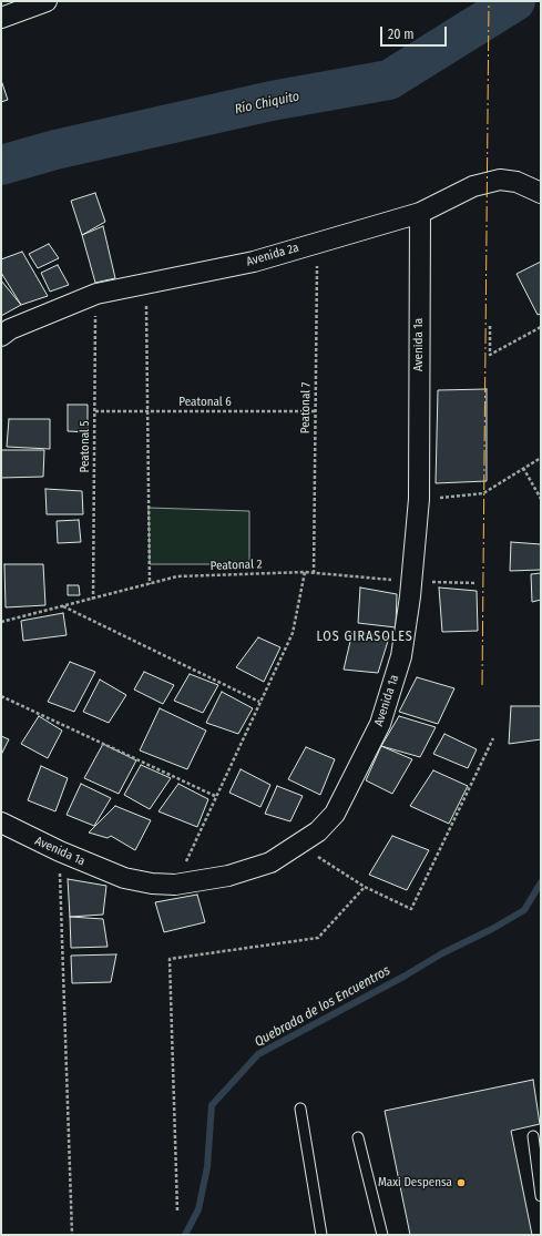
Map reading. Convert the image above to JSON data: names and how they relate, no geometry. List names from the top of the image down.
{
  "streets": {
    "street": ["Avenida 2a", "Avenida 1a"],
    "path": [
      "Peatonal 6",
      "Peatonal 7",
      "Peatonal 5",
      "Peatonal 2"
    ]
  },
  "crossings": [
    ["Avenida 2a", "Avenida 1a"],
    ["Avenida 2a", "Peatonal 7"],
    ["Avenida 2a", "Peatonal 5"],
    ["Avenida 1a", "Peatonal 2"],
    ["Peatonal 6", "Peatonal 7"],
    ["Peatonal 6", "Peatonal 5"],
    ["Peatonal 7", "Peatonal 2"],
    ["Peatonal 5", "Peatonal 2"]
  ],
  "districts": ["LOS GIRASOLES"],
  "water": ["Río Chiquito", "Quebrada de los Encuentros"],
  "places": ["Maxi Despensa"],
  "scale_bar": "20 m"
}
